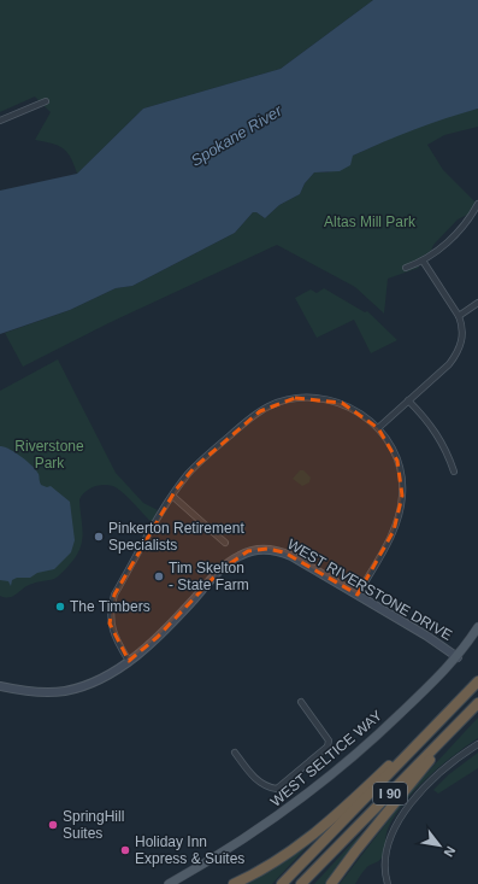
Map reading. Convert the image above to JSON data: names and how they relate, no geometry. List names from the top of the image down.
{
  "streets": {
    "highway": ["I 90"],
    "main road": ["WEST SELTICE WAY"],
    "street": ["WEST RIVERSTONE DRIVE"]
  },
  "crossings": [
    ["WEST RIVERSTONE DRIVE", "WEST SELTICE WAY"]
  ],
  "water": ["Spokane River"],
  "parks": ["Altas Mill Park", "Riverstone Park"],
  "places": [
    "Pinkerton Retirement Specialists",
    "Tim Skelton - State Farm",
    "The Timbers",
    "SpringHill Suites",
    "Holiday Inn Express & Suites"
  ],
  "north": "bottom right"
}
